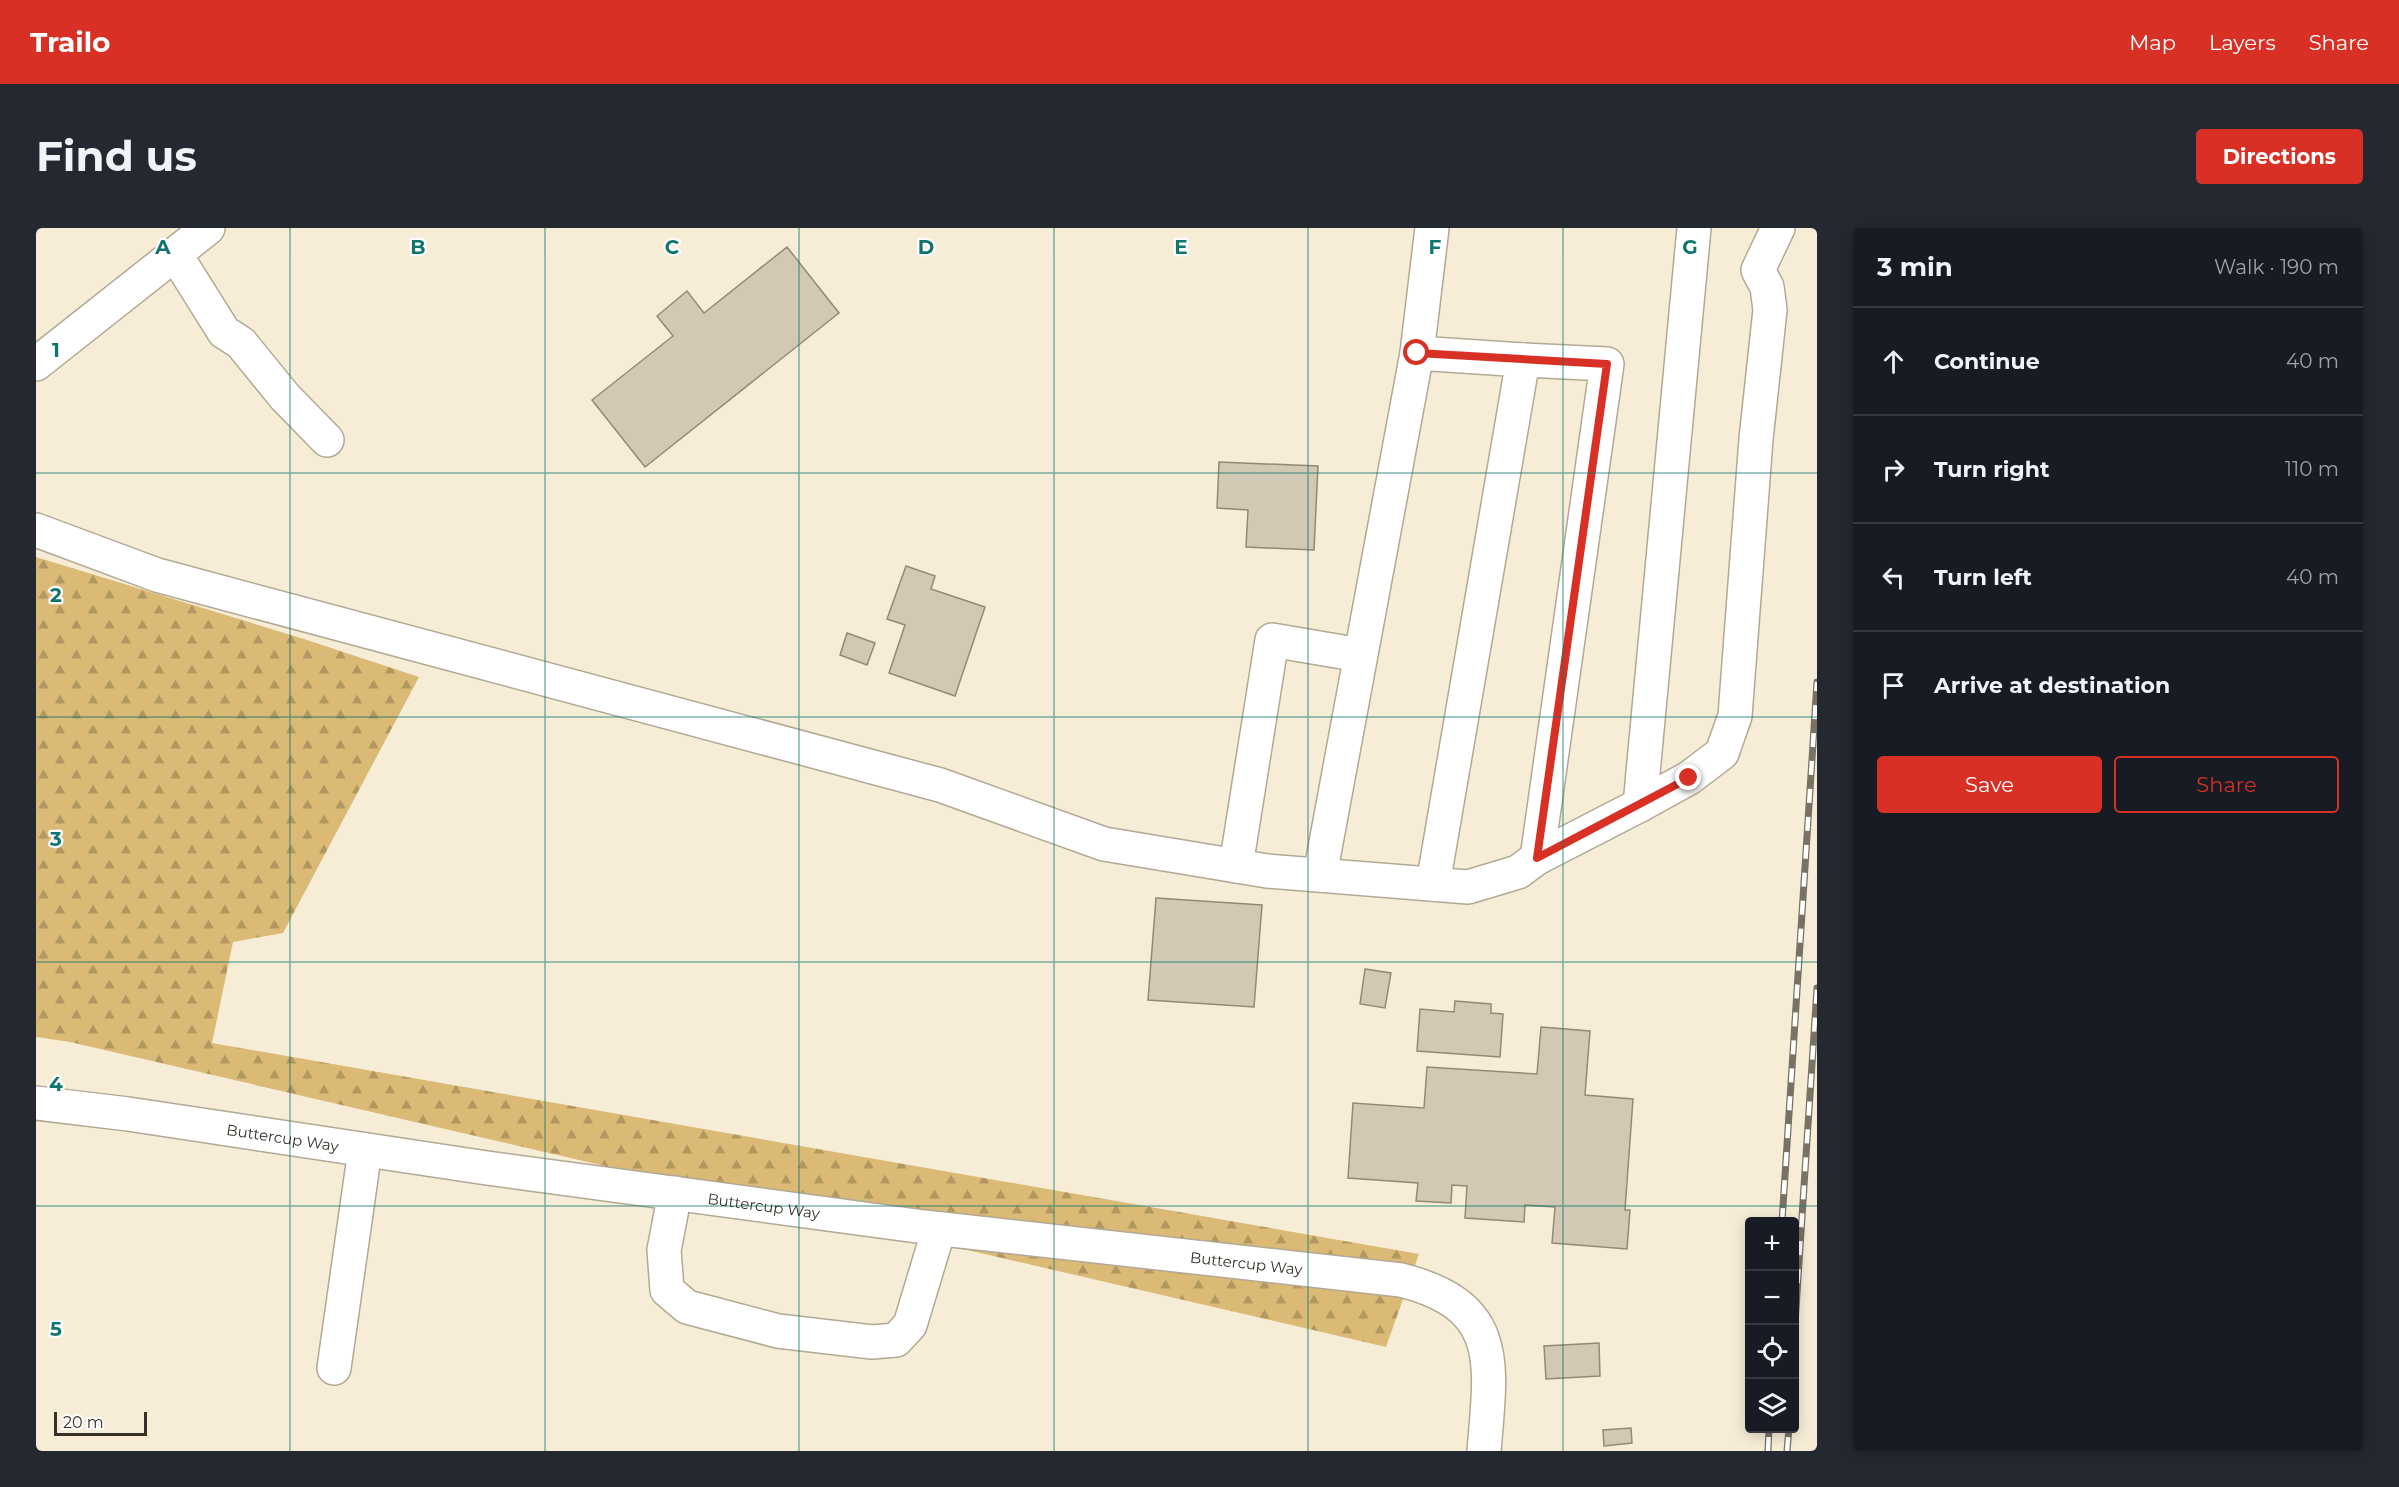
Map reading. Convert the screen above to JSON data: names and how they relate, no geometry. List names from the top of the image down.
{
  "streets": {
    "street": ["Buttercup Way"]
  },
  "scale_bar": "20 m",
  "page": {
    "header": "Trailo",
    "nav": ["Map", "Layers", "Share"],
    "buttons": [
      "Directions",
      ["Save", "Share"]
    ],
    "title": "Find us",
    "heading": ["3 min", "Walk · 190 m"],
    "list": [
      ["Continue", "40 m"],
      ["Turn right", "110 m"],
      ["Turn left", "40 m"],
      "Arrive at destination"
    ],
    "map_buttons": ["+", "−"],
    "scale": "20 m"
  },
  "grid": {
    "columns": [
      "A",
      "B",
      "C",
      "D",
      "E",
      "F",
      "G"
    ],
    "rows": [
      "1",
      "2",
      "3",
      "4",
      "5"
    ]
  }
}
